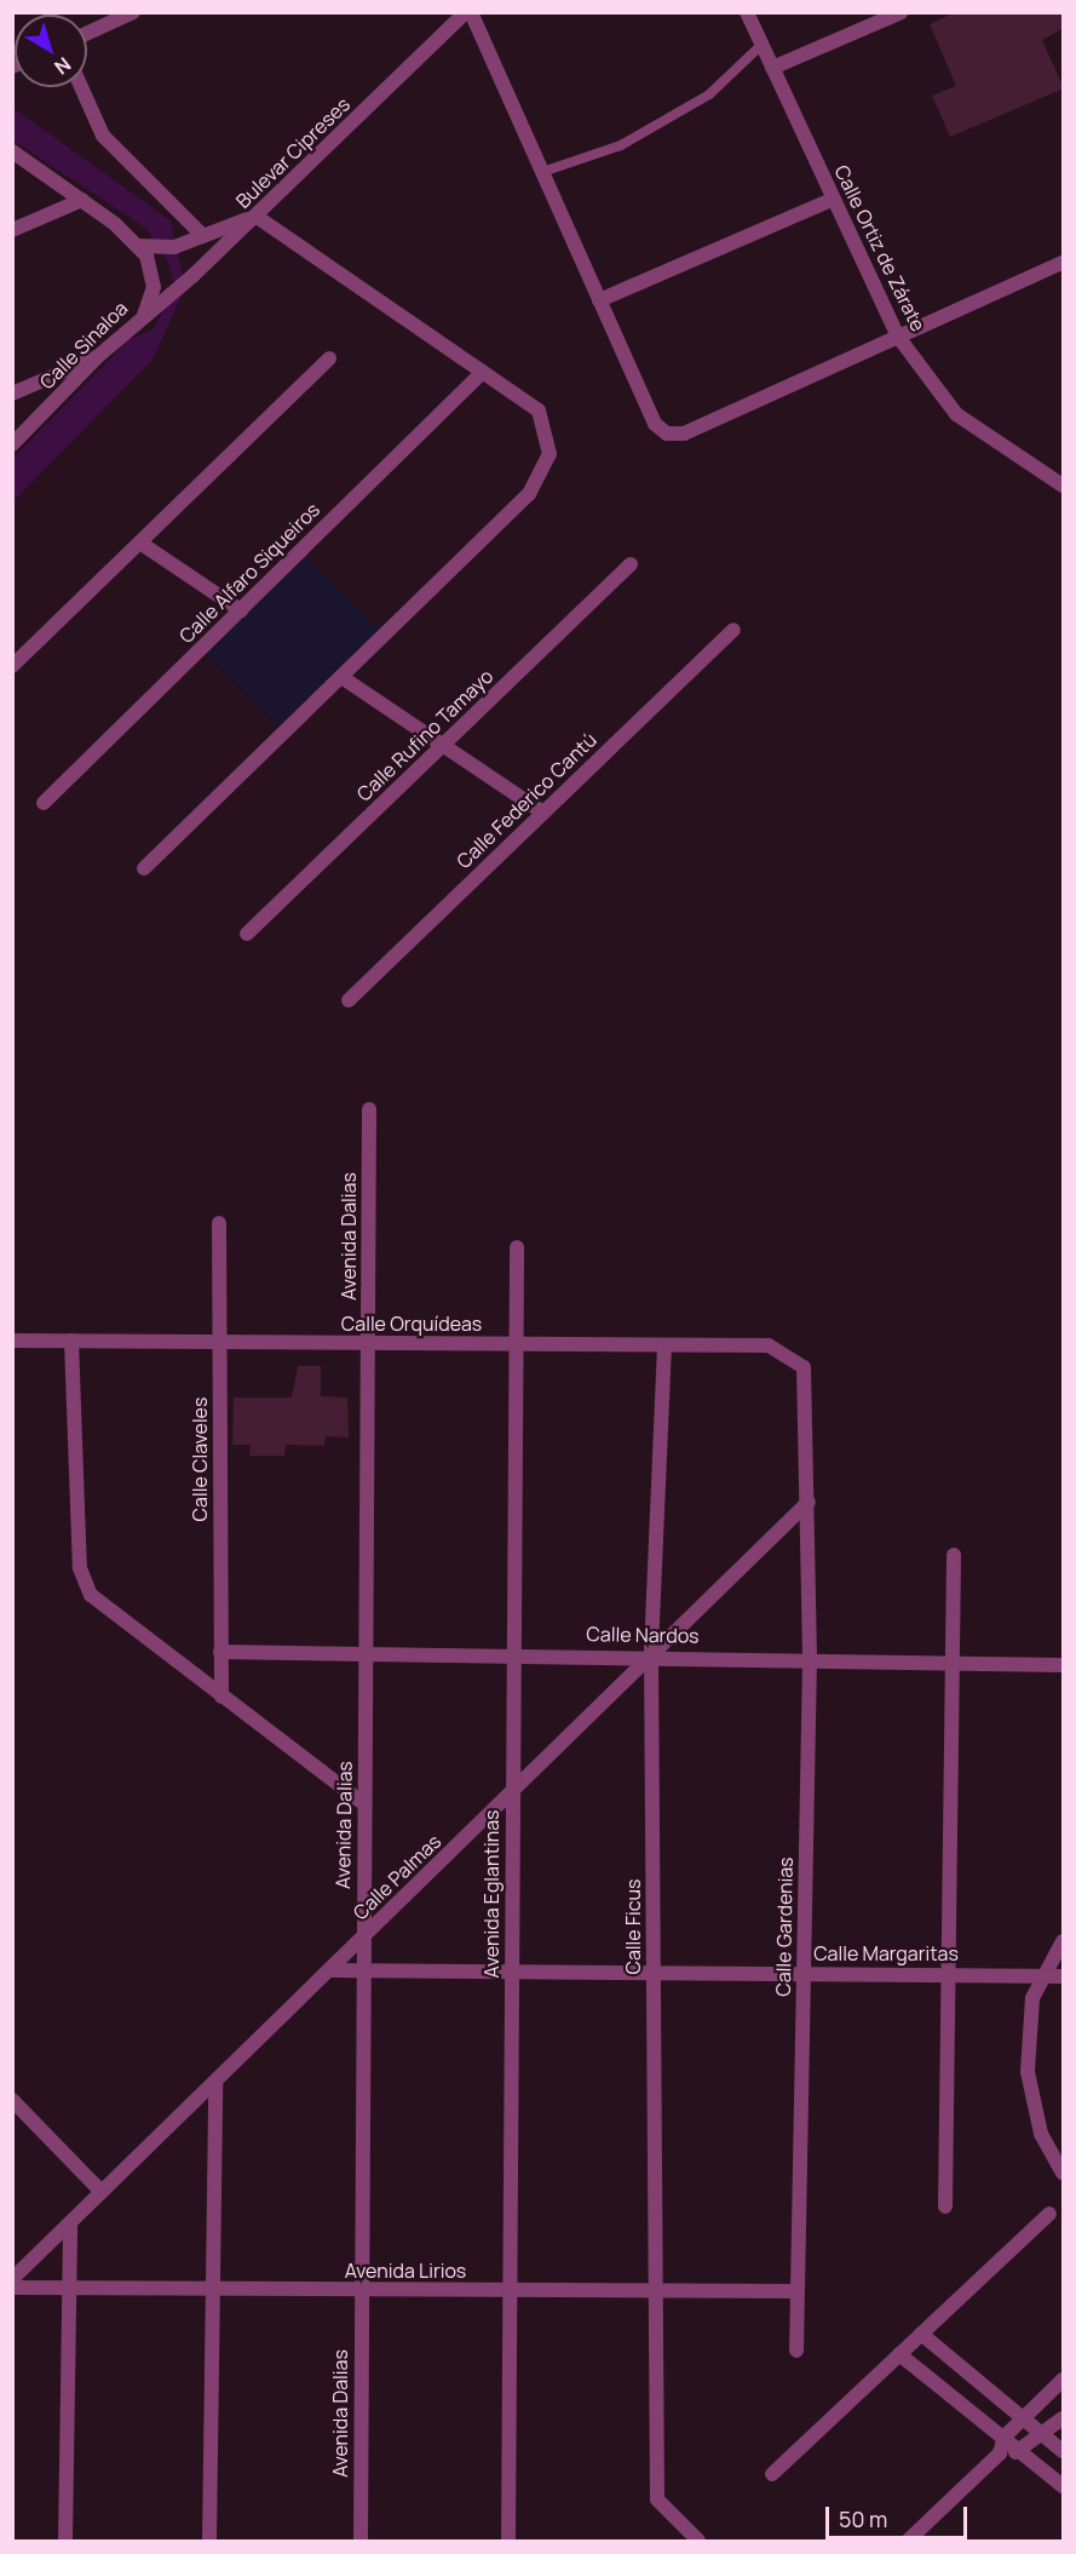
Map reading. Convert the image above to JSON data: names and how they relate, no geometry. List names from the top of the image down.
{
  "streets": {
    "street": [
      "Bulevar Cipreses",
      "Calle Ortiz de Zárate",
      "Calle Sinaloa",
      "Calle Alfaro Siqueiros",
      "Calle Rufino Tamayo",
      "Calle Federico Cantú",
      "Avenida Dalias",
      "Calle Orquídeas",
      "Calle Claveles",
      "Calle Nardos",
      "Calle Palmas",
      "Avenida Eglantinas",
      "Calle Ficus",
      "Calle Gardenias",
      "Calle Margaritas",
      "Avenida Lirios"
    ]
  },
  "crossings": [
    ["Bulevar Cipreses", "Calle Sinaloa"],
    ["Avenida Dalias", "Calle Orquídeas"],
    ["Avenida Dalias", "Calle Nardos"],
    ["Avenida Dalias", "Calle Palmas"],
    ["Avenida Dalias", "Calle Margaritas"],
    ["Avenida Dalias", "Avenida Lirios"],
    ["Calle Orquídeas", "Calle Claveles"],
    ["Calle Orquídeas", "Avenida Eglantinas"],
    ["Calle Orquídeas", "Calle Ficus"],
    ["Calle Orquídeas", "Calle Gardenias"],
    ["Calle Claveles", "Calle Nardos"],
    ["Calle Nardos", "Calle Palmas"],
    ["Calle Nardos", "Avenida Eglantinas"],
    ["Calle Nardos", "Calle Ficus"],
    ["Calle Nardos", "Calle Gardenias"],
    ["Calle Palmas", "Avenida Eglantinas"],
    ["Calle Palmas", "Calle Ficus"],
    ["Calle Palmas", "Calle Gardenias"],
    ["Calle Palmas", "Calle Margaritas"],
    ["Avenida Eglantinas", "Calle Margaritas"],
    ["Avenida Eglantinas", "Avenida Lirios"],
    ["Calle Ficus", "Calle Margaritas"],
    ["Calle Ficus", "Avenida Lirios"],
    ["Calle Gardenias", "Calle Margaritas"],
    ["Calle Gardenias", "Avenida Lirios"]
  ],
  "scale_bar": "50 m",
  "north": "bottom right"
}
